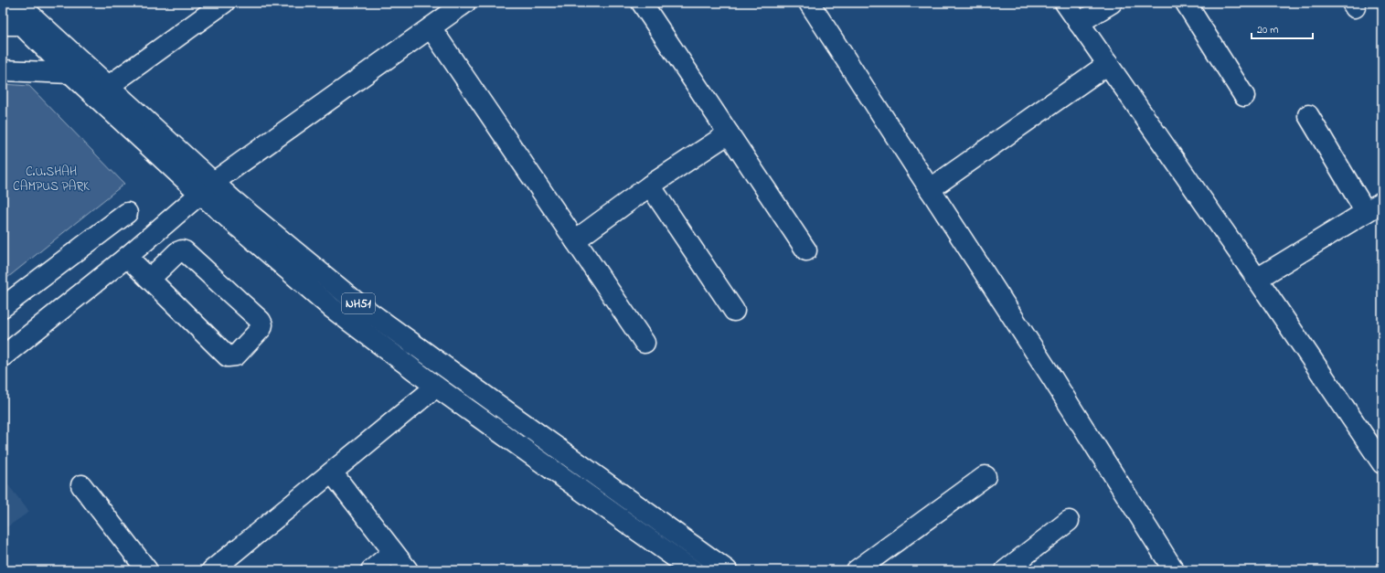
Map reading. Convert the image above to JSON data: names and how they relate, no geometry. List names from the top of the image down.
{
  "streets": {
    "main road": ["NH51"]
  },
  "parks": ["C.U.SHAH CAMPUS PARK"],
  "scale_bar": "20 m"
}
